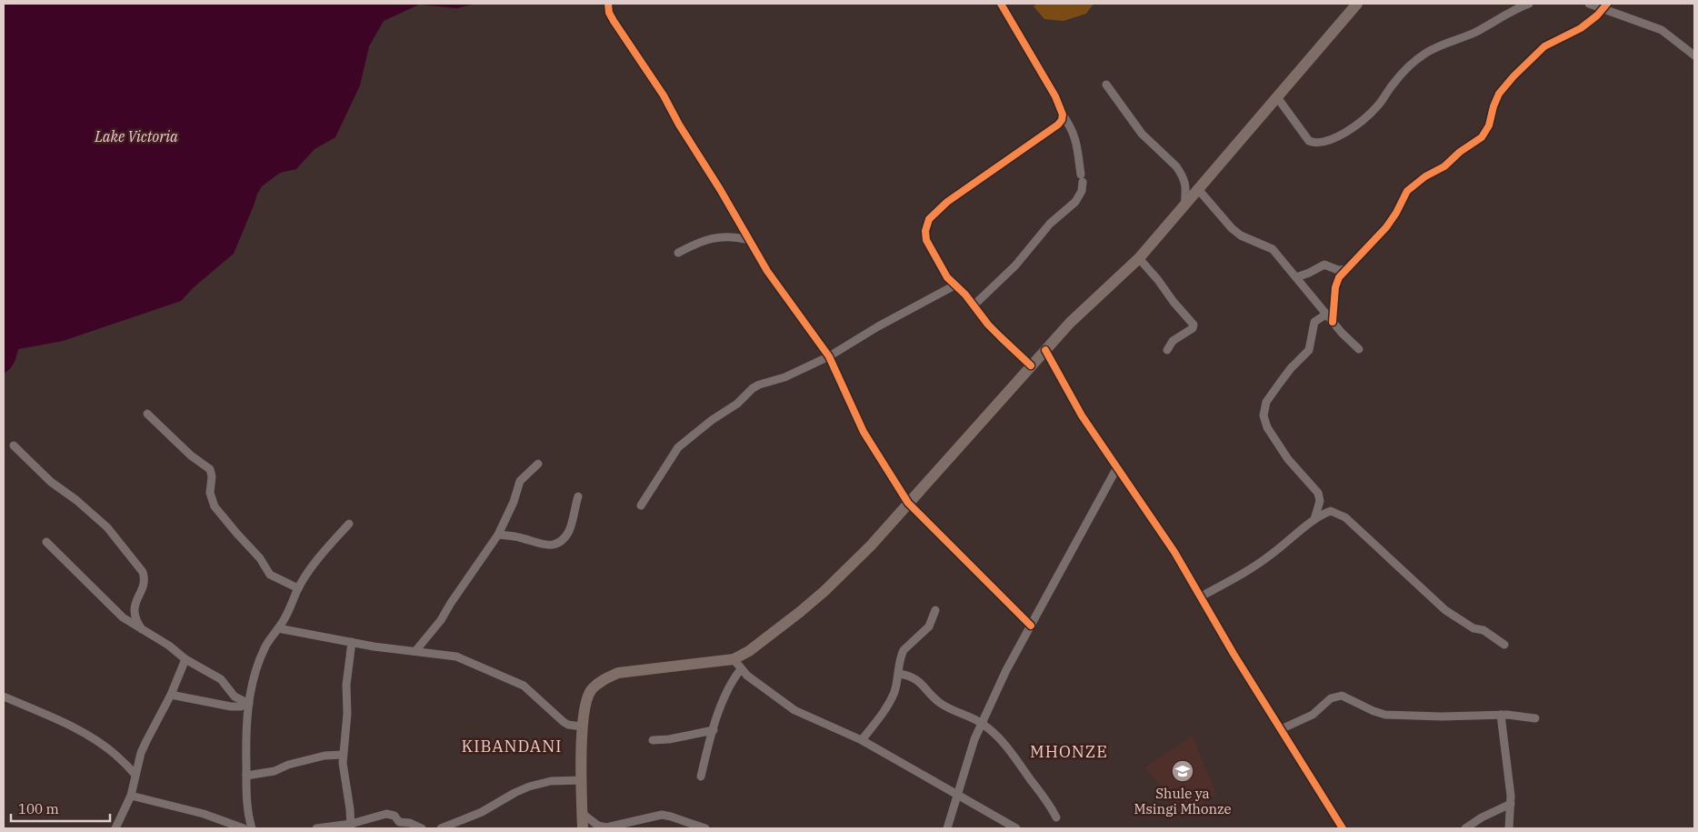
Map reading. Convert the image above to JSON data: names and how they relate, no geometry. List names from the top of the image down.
{
  "districts": ["KIBANDANI", "MHONZE"],
  "water": ["Lake Victoria"],
  "places": {
    "school or university": ["Shule ya Msingi Mhonze"]
  },
  "scale_bar": "100 m"
}
